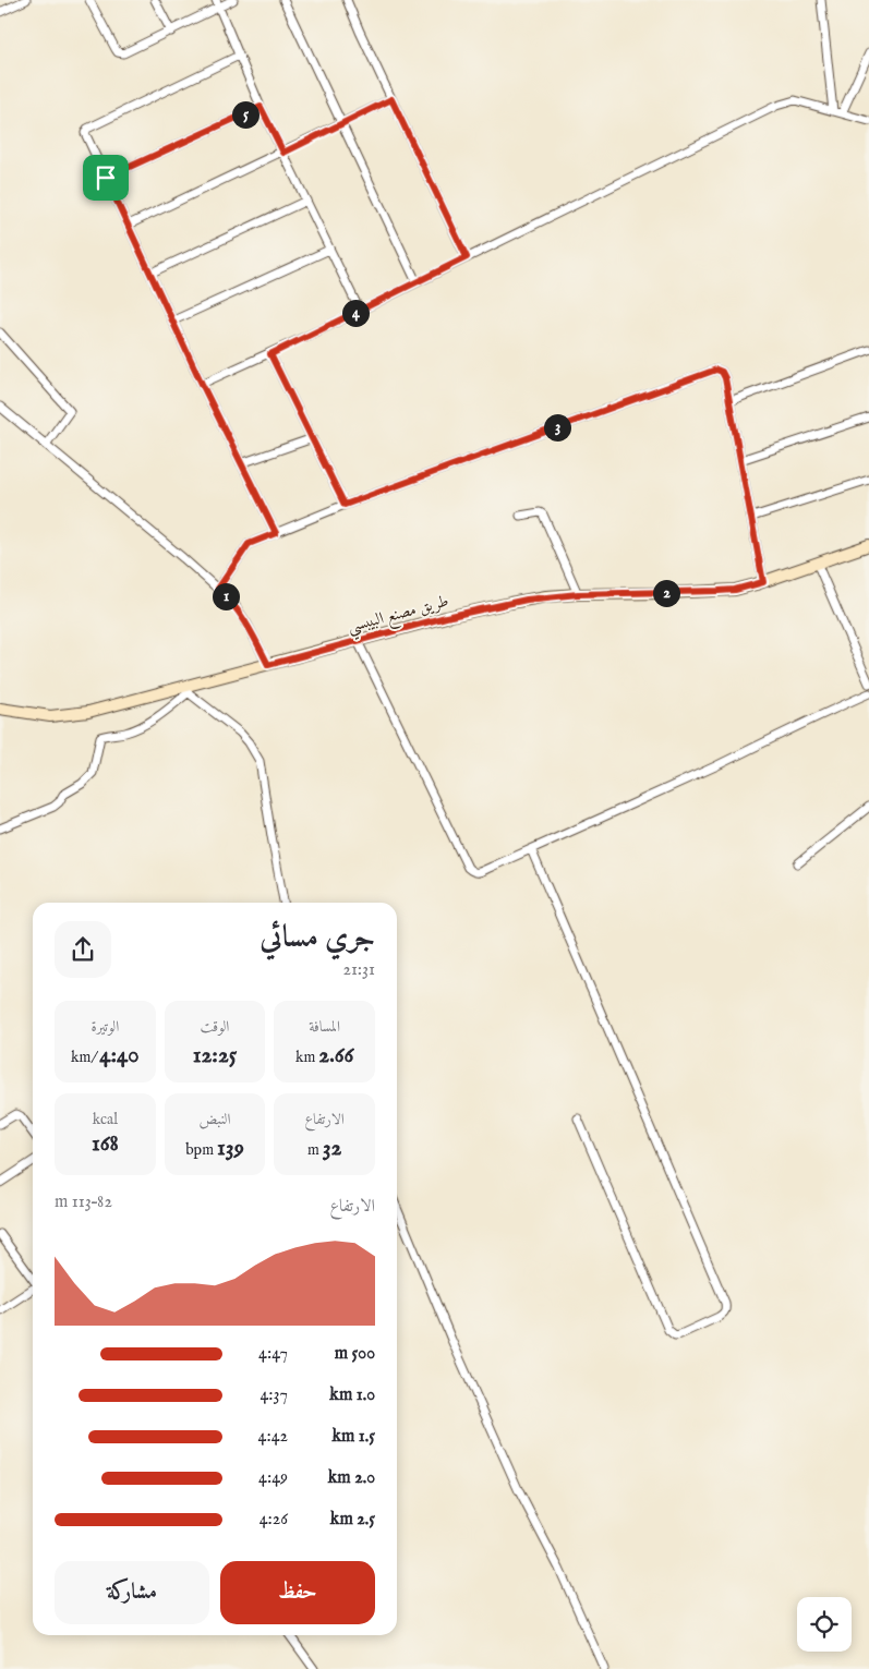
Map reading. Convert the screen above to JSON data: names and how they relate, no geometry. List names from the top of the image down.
{
  "streets": {
    "main road": ["طريق مصنع البيبسي"]
  },
  "page": {
    "pins": [
      "5",
      "4",
      "3",
      "2",
      "1"
    ],
    "heading": ["جري مسائي", "21:31"],
    "stats": [
      ["المسافة", "2.66 km"],
      ["الوقت", "12:25"],
      ["الوتيرة", "4:40 /km"],
      ["الارتفاع", "32 m"],
      ["النبض", "139 bpm"],
      ["kcal", "168"]
    ],
    "chart": ["الارتفاع", "82–113 m"],
    "list": [
      {
        "name": "500 m",
        "note": "4:47"
      },
      {
        "name": "1.0 km",
        "note": "4:37"
      },
      {
        "name": "1.5 km",
        "note": "4:42"
      },
      {
        "name": "2.0 km",
        "note": "4:49"
      },
      {
        "name": "2.5 km",
        "note": "4:26"
      }
    ],
    "buttons": ["حفظ", "مشاركة"]
  }
}
